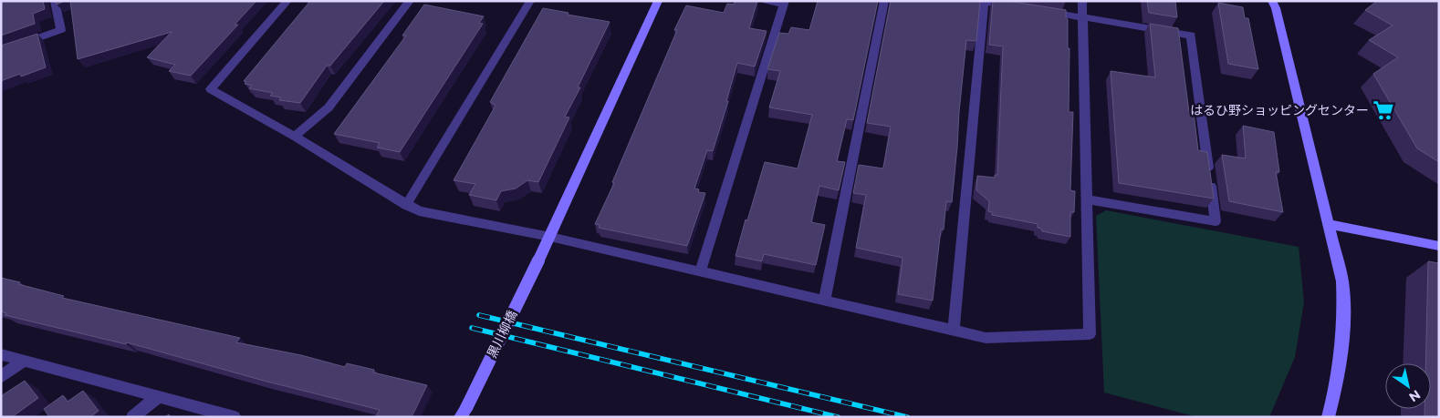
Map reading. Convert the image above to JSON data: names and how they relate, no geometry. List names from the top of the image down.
{
  "streets": {
    "street": ["黒川柳橋"]
  },
  "places": {
    "supermarket": ["はるひ野ショッピングセンター"]
  },
  "north": "bottom right"
}
